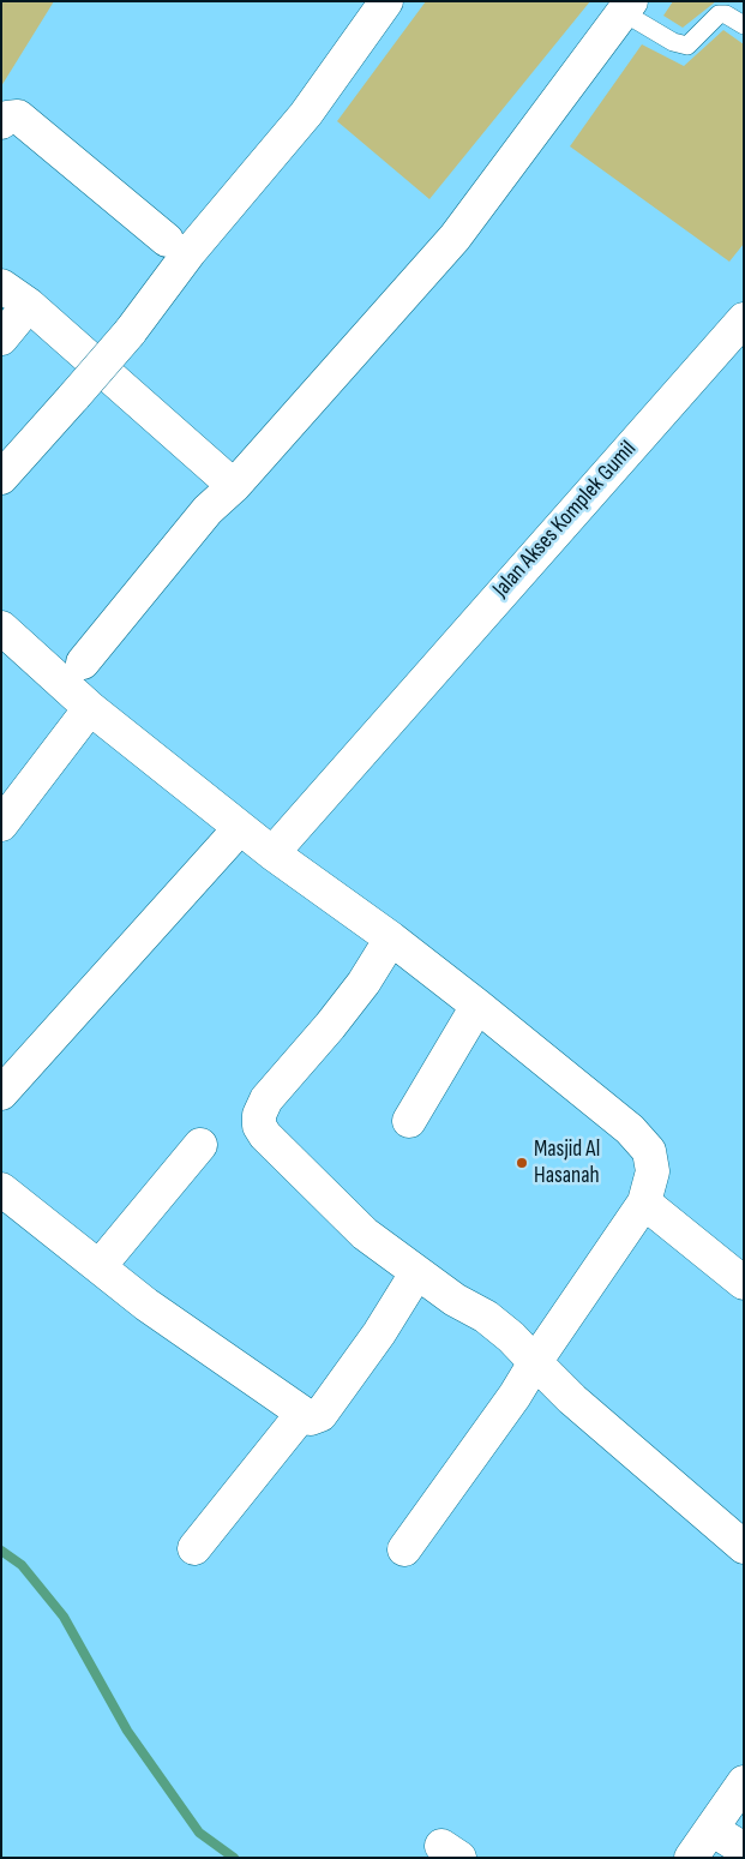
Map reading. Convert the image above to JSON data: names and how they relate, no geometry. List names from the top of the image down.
{
  "streets": {
    "street": ["Jalan Akses Komplek Gumil"]
  },
  "places": ["Masjid Al Hasanah"]
}
